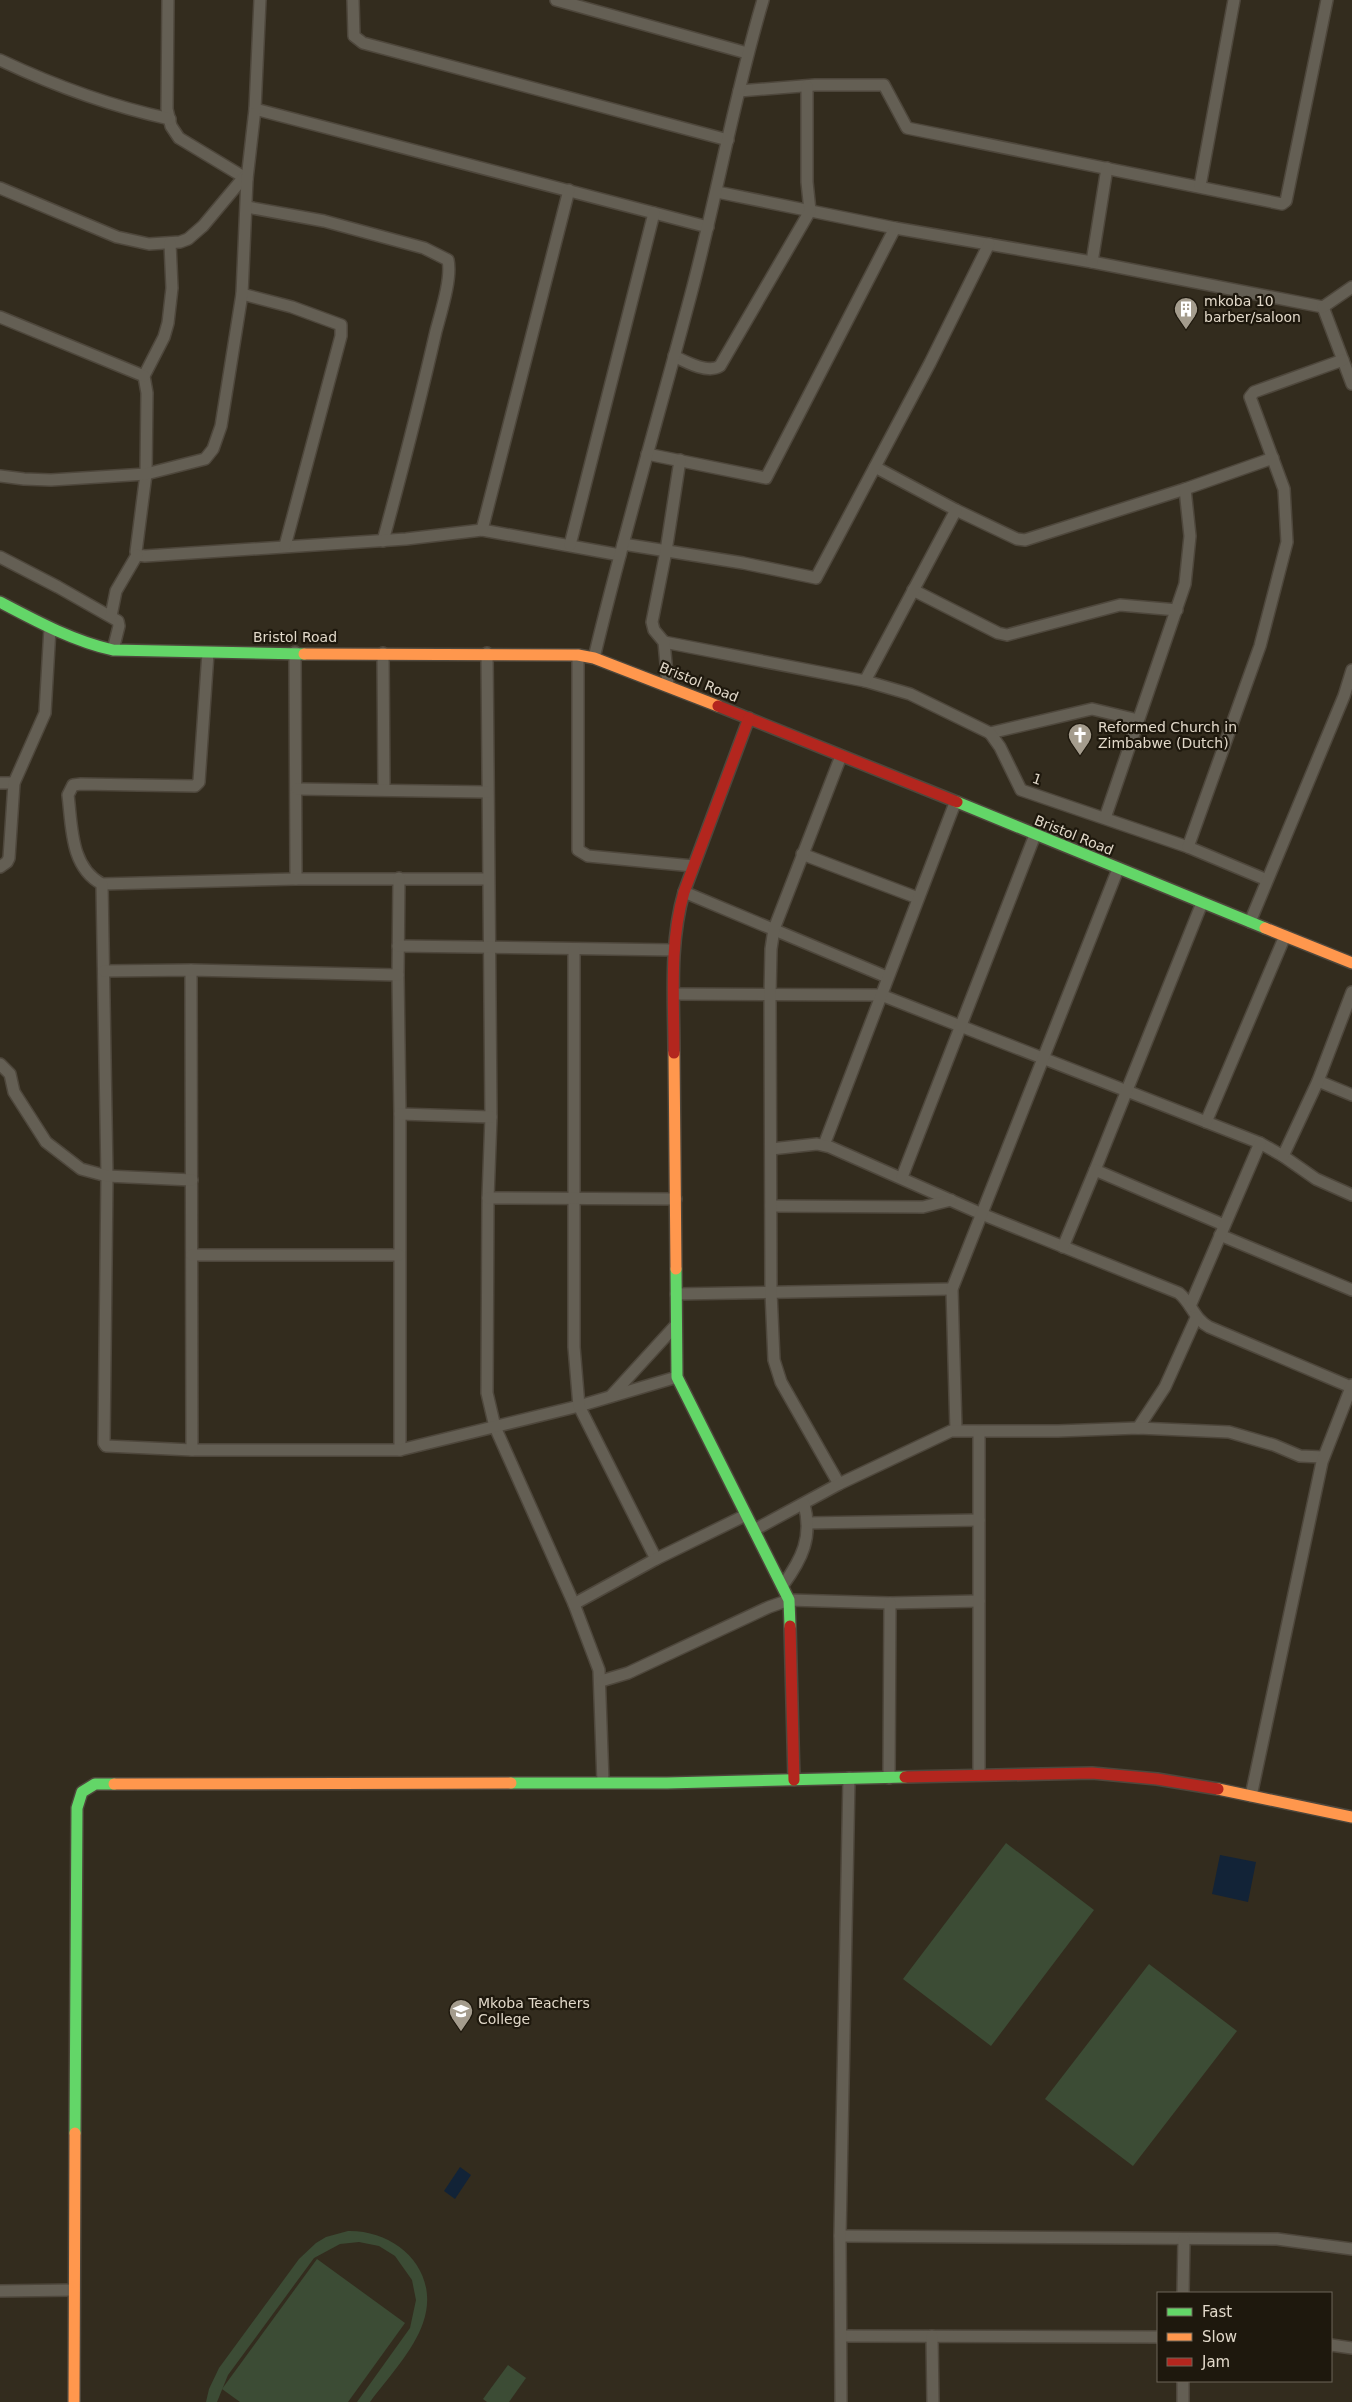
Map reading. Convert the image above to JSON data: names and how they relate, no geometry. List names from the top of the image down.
{
  "streets": {
    "street": ["Bristol Road", "1"]
  },
  "places": {
    "building": ["mkoba 10 barber/saloon"],
    "church": ["Reformed Church in Zimbabwe (Dutch)"],
    "school or university": ["Mkoba Teachers College"]
  },
  "legend": ["Fast", "Slow", "Jam"]
}
